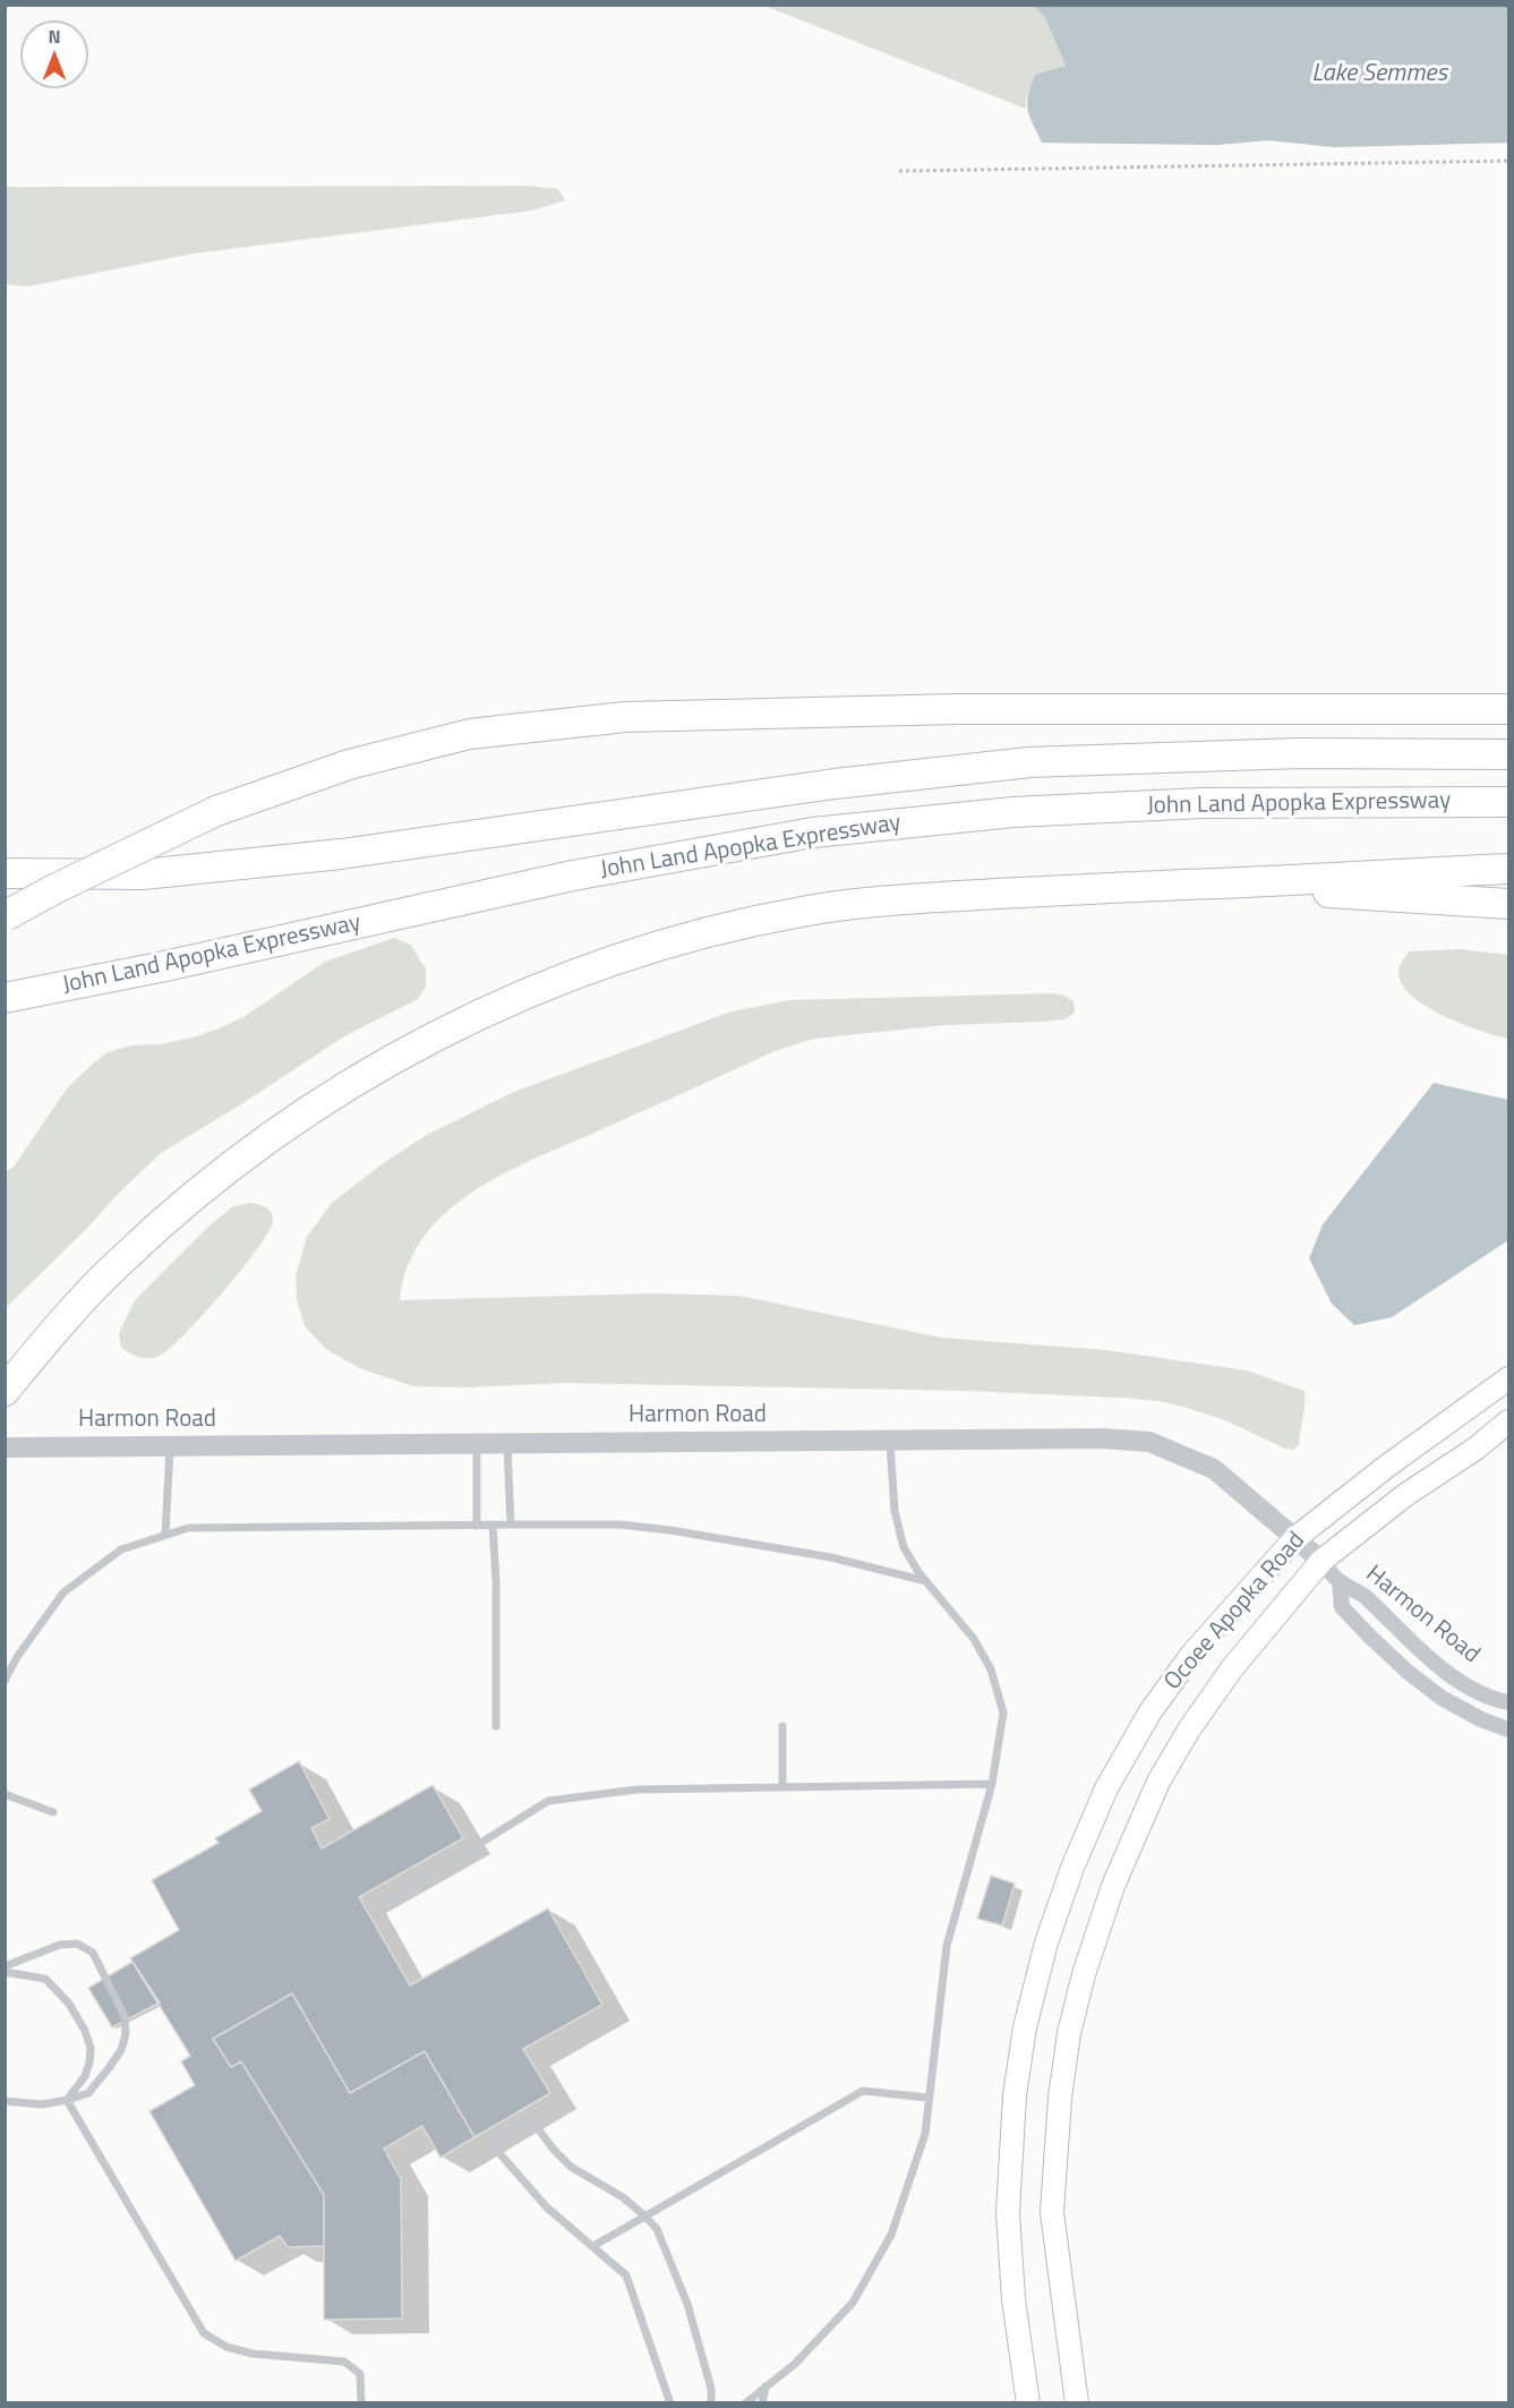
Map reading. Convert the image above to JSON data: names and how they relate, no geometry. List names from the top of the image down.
{
  "streets": {
    "highway": ["John Land Apopka Expressway"],
    "main road": ["Ocoee Apopka Road"],
    "street": ["Harmon Road"]
  },
  "crossings": [
    ["Harmon Road", "Ocoee Apopka Road"]
  ],
  "water": ["Lake Semmes"],
  "north": "top"
}
